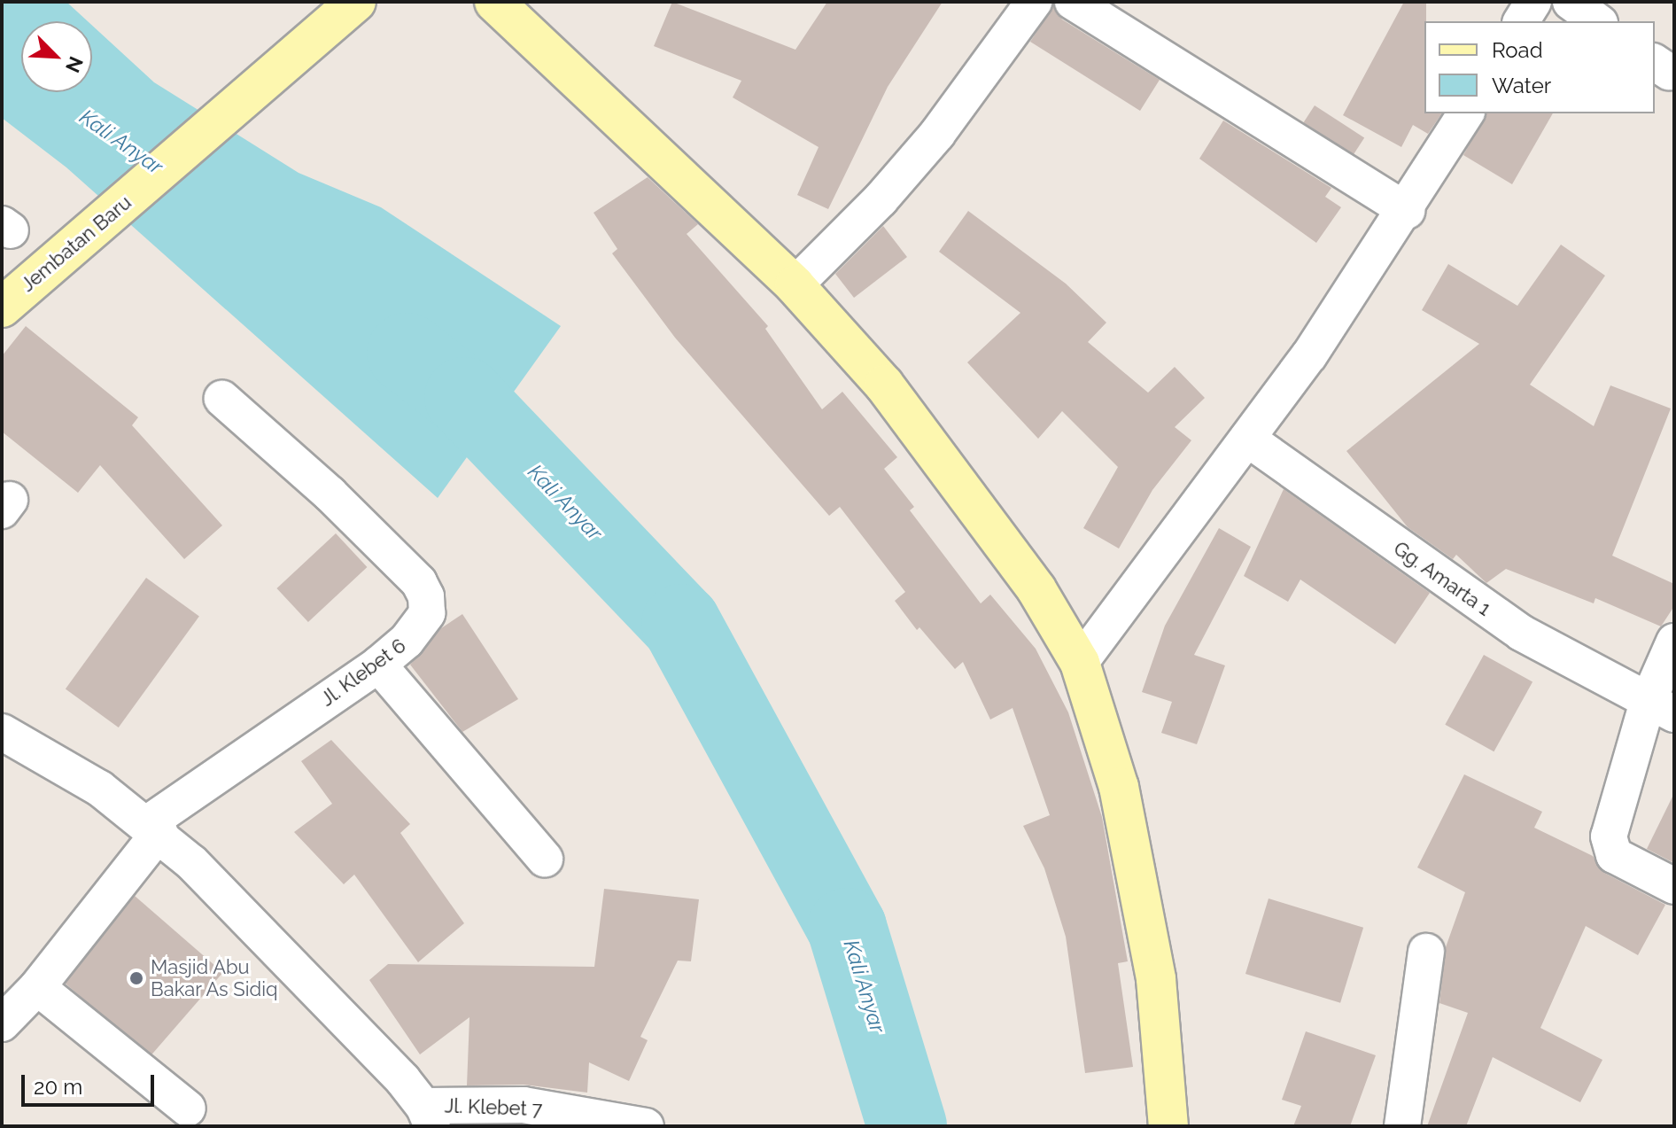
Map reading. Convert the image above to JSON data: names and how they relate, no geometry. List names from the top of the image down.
{
  "streets": {
    "street": [
      "Jembatan Baru",
      "Gg. Amarta 1",
      "Jl. Klebet 6",
      "Jl. Klebet 7"
    ]
  },
  "water": ["Kali Anyar"],
  "places": ["Masjid Abu Bakar As Sidiq"],
  "legend": ["Road", "Water"],
  "scale_bar": "20 m",
  "north": "bottom right"
}
